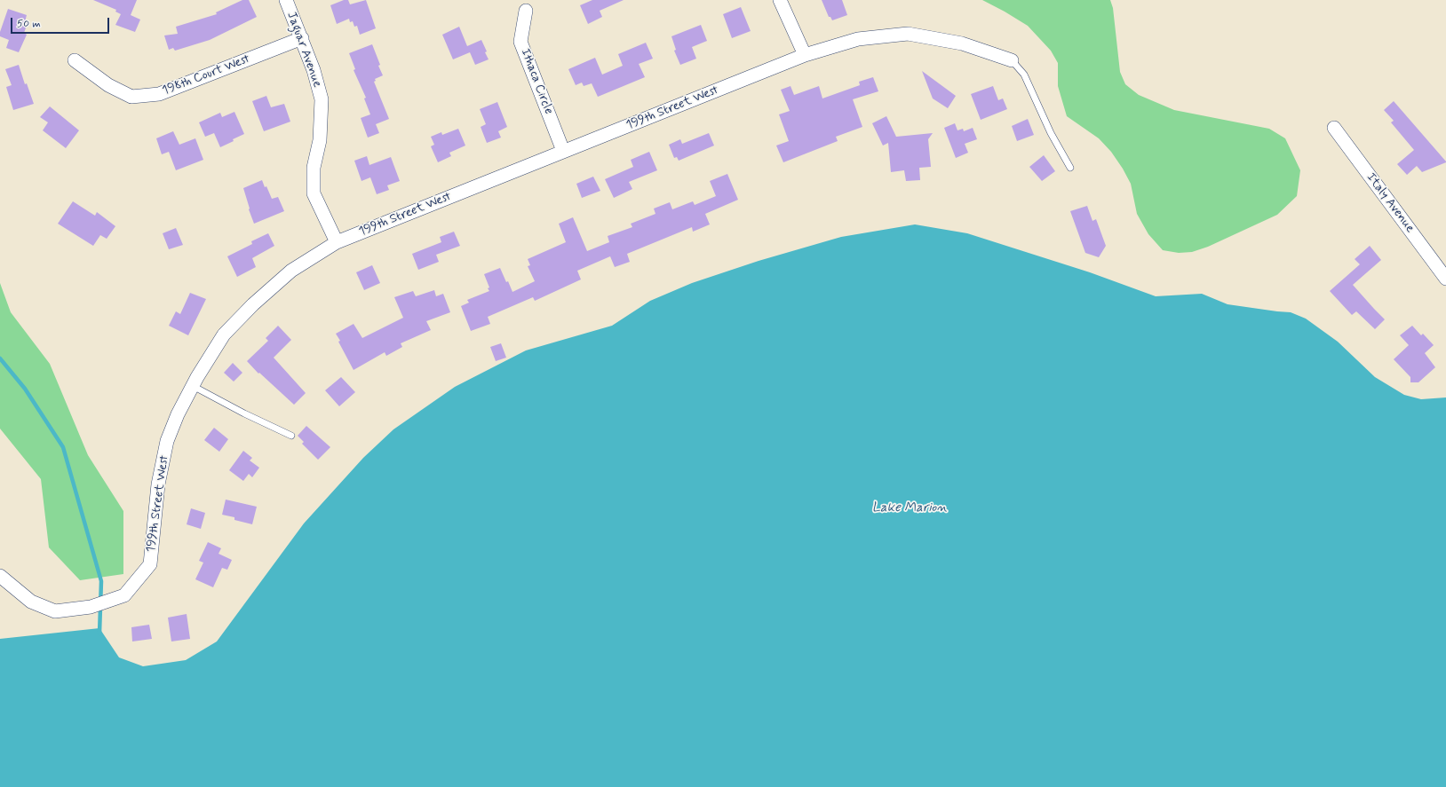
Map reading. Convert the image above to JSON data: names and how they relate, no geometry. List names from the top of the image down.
{
  "streets": {
    "street": [
      "Jaguar Avenue",
      "198th Court West",
      "Ithaca Circle",
      "199th Street West",
      "Italy Avenue"
    ]
  },
  "crossings": [
    ["Jaguar Avenue", "198th Court West"],
    ["Jaguar Avenue", "199th Street West"],
    ["Ithaca Circle", "199th Street West"]
  ],
  "water": ["Lake Marion"],
  "scale_bar": "50 m"
}
